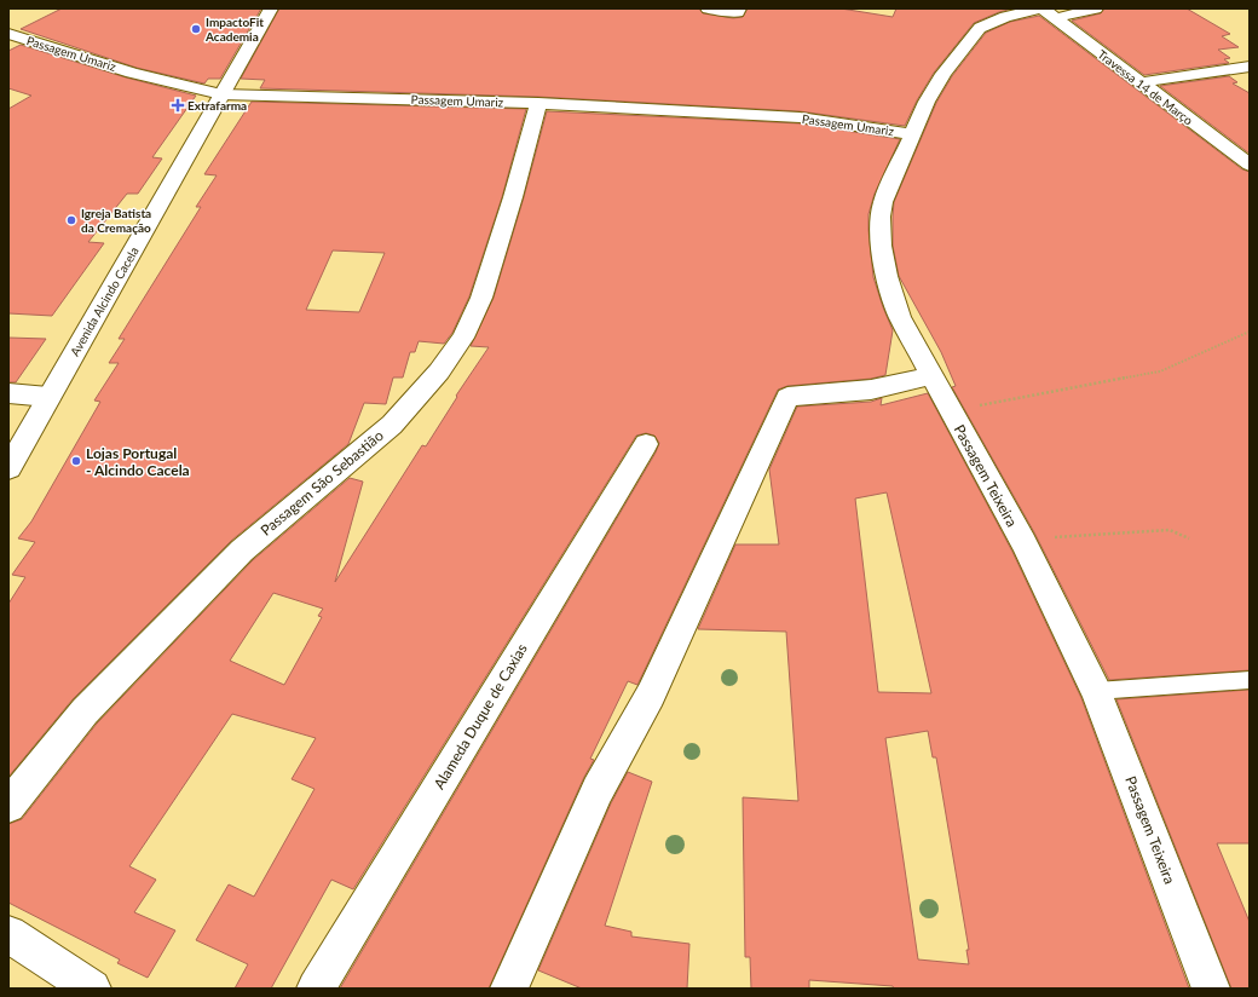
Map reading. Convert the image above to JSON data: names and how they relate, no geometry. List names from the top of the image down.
{
  "streets": {
    "street": [
      "Passagem Umariz",
      "Travessa 14 de Março",
      "Avenida Alcindo Cacela",
      "Passagem Teixeira",
      "Passagem São Sebastião",
      "Alameda Duque de Caxias"
    ]
  },
  "crossings": [
    ["Passagem Umariz", "Avenida Alcindo Cacela"],
    ["Passagem Umariz", "Passagem Teixeira"],
    ["Passagem Umariz", "Passagem São Sebastião"]
  ],
  "places": {
    "other": ["ImpactoFit Academia", "Igreja Batista da Cremação", "Lojas Portugal - Alcindo Cacela"],
    "health": ["Extrafarma"]
  }
}
